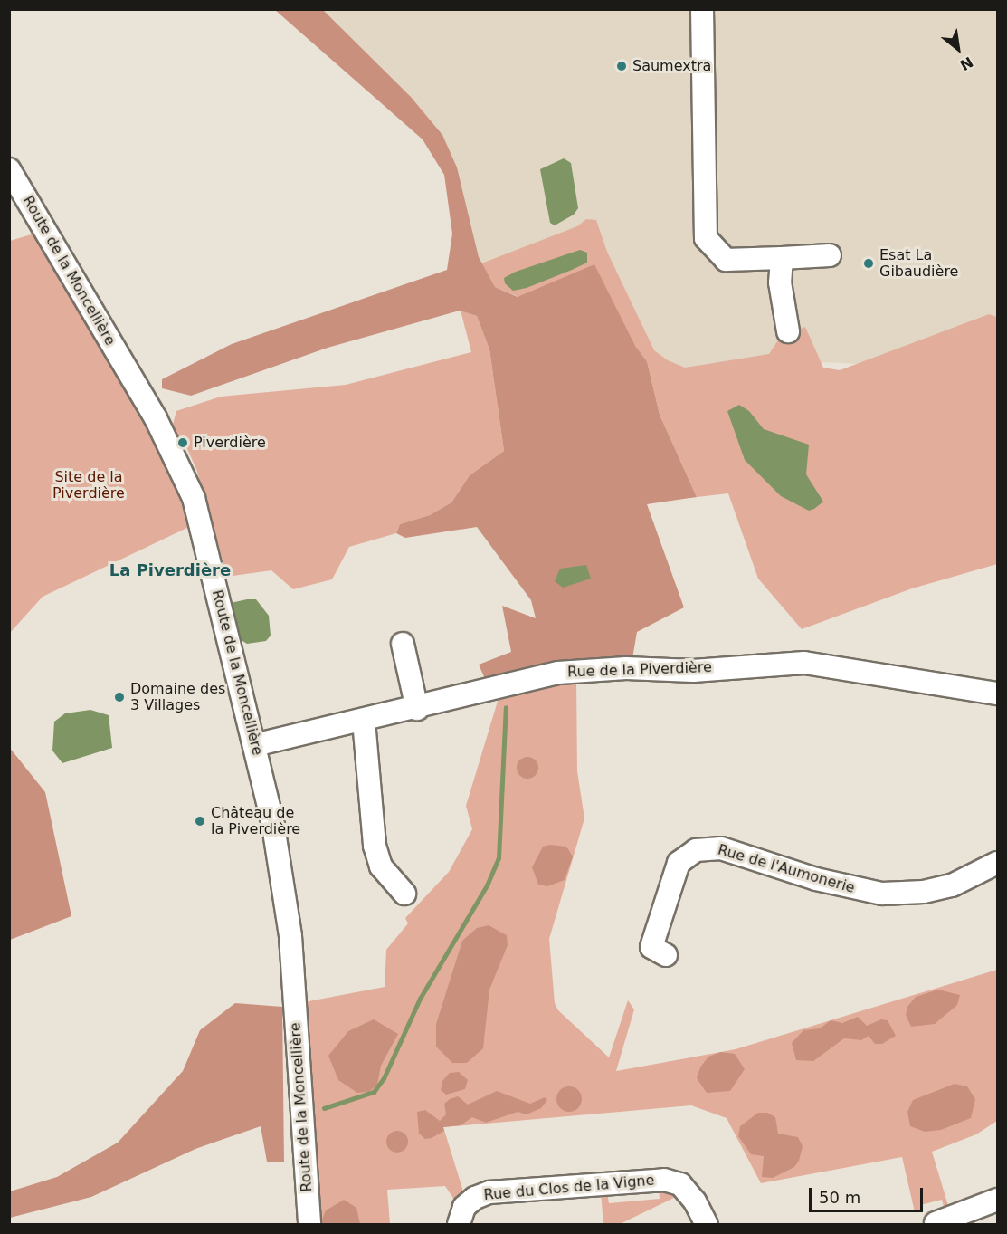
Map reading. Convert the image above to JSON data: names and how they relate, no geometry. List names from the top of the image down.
{
  "streets": {
    "street": [
      "Route de la Moncellière",
      "Rue de la Piverdière",
      "Rue de l'Aumonerie",
      "Rue du Clos de la Vigne"
    ]
  },
  "crossings": [
    ["Route de la Moncellière", "Rue de la Piverdière"]
  ],
  "districts": ["La Piverdière"],
  "parks": ["Site de la Piverdière"],
  "places": [
    "Saumextra",
    "Esat La Gibaudière",
    "Piverdière",
    "Domaine des 3 Villages",
    "Château de la Piverdière"
  ],
  "scale_bar": "50 m",
  "north": "bottom right"
}
